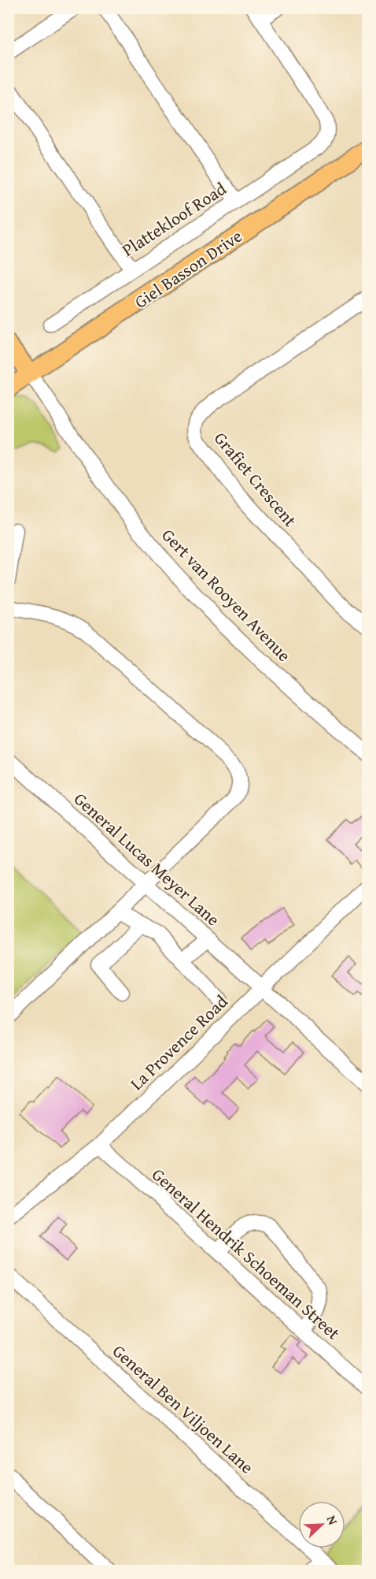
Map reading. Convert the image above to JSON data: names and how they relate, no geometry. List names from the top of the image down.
{
  "streets": {
    "main road": ["Giel Basson Drive"],
    "street": [
      "Plattekloof Road",
      "Grafiet Crescent",
      "Gert van Rooyen Avenue",
      "General Lucas Meyer Lane",
      "La Provence Road",
      "General Hendrik Schoeman Street",
      "General Ben Viljoen Lane"
    ]
  },
  "crossings": [
    ["Giel Basson Drive", "Gert van Rooyen Avenue"],
    ["General Lucas Meyer Lane", "La Provence Road"],
    ["La Provence Road", "General Hendrik Schoeman Street"]
  ],
  "north": "top right"
}
